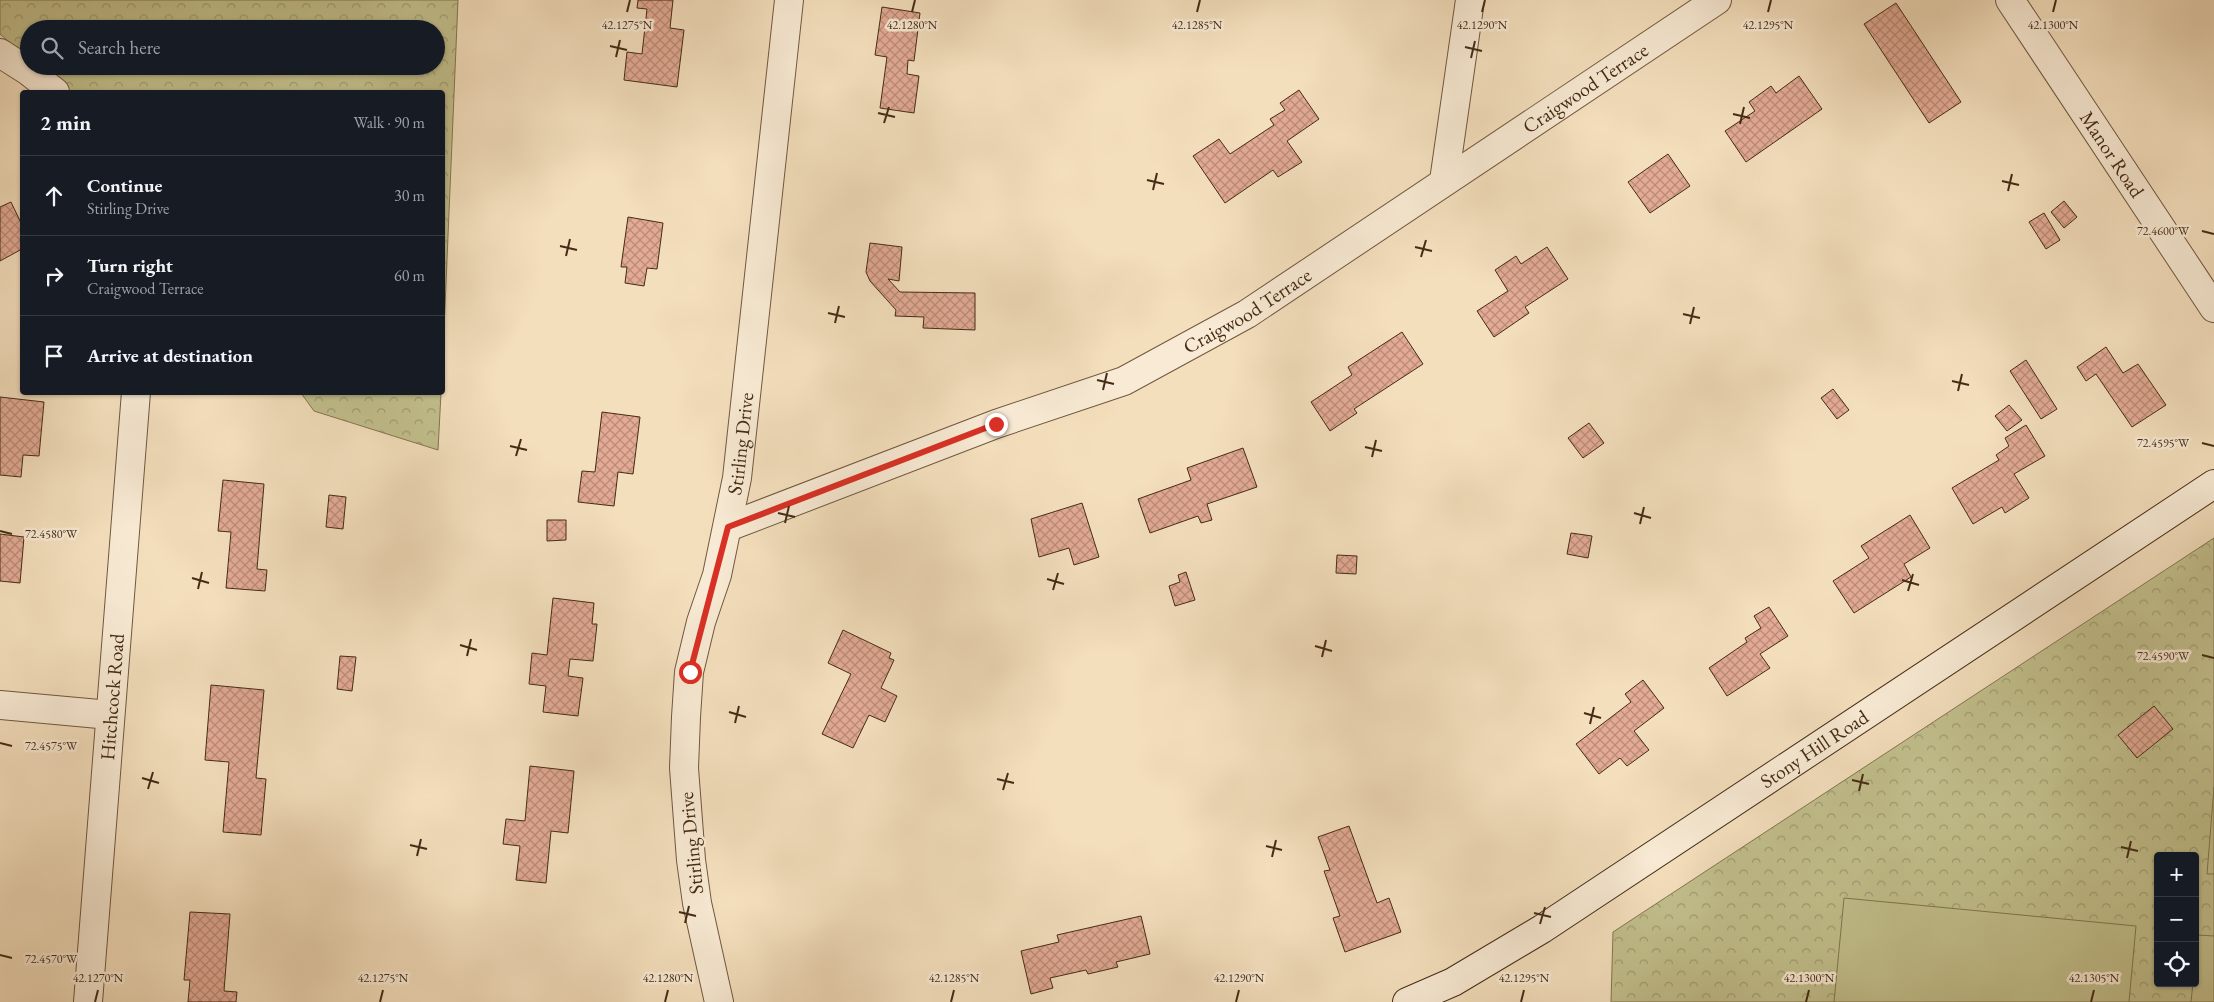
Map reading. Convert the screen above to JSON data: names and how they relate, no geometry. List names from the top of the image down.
{
  "streets": {
    "street": [
      "Craigwood Terrace",
      "Manor Road",
      "Stirling Drive",
      "Hitchcock Road",
      "Stony Hill Road"
    ]
  },
  "crossings": [
    ["Craigwood Terrace", "Stirling Drive"]
  ],
  "page": {
    "search": "Search here",
    "heading": ["2 min", "Walk · 90 m"],
    "list": [
      ["Continue", "Stirling Drive", "30 m"],
      ["Turn right", "Craigwood Terrace", "60 m"],
      "Arrive at destination"
    ],
    "map_buttons": ["+", "−"]
  },
  "coordinates": [
    "42.1285°N",
    "42.1295°N",
    "42.1275°N",
    "42.1280°N",
    "42.1290°N",
    "42.1300°N",
    "72.4600°W",
    "72.4595°W",
    "72.4580°W",
    "72.4590°W",
    "72.4575°W",
    "72.4570°W",
    "42.1270°N",
    "42.1305°N"
  ]
}
